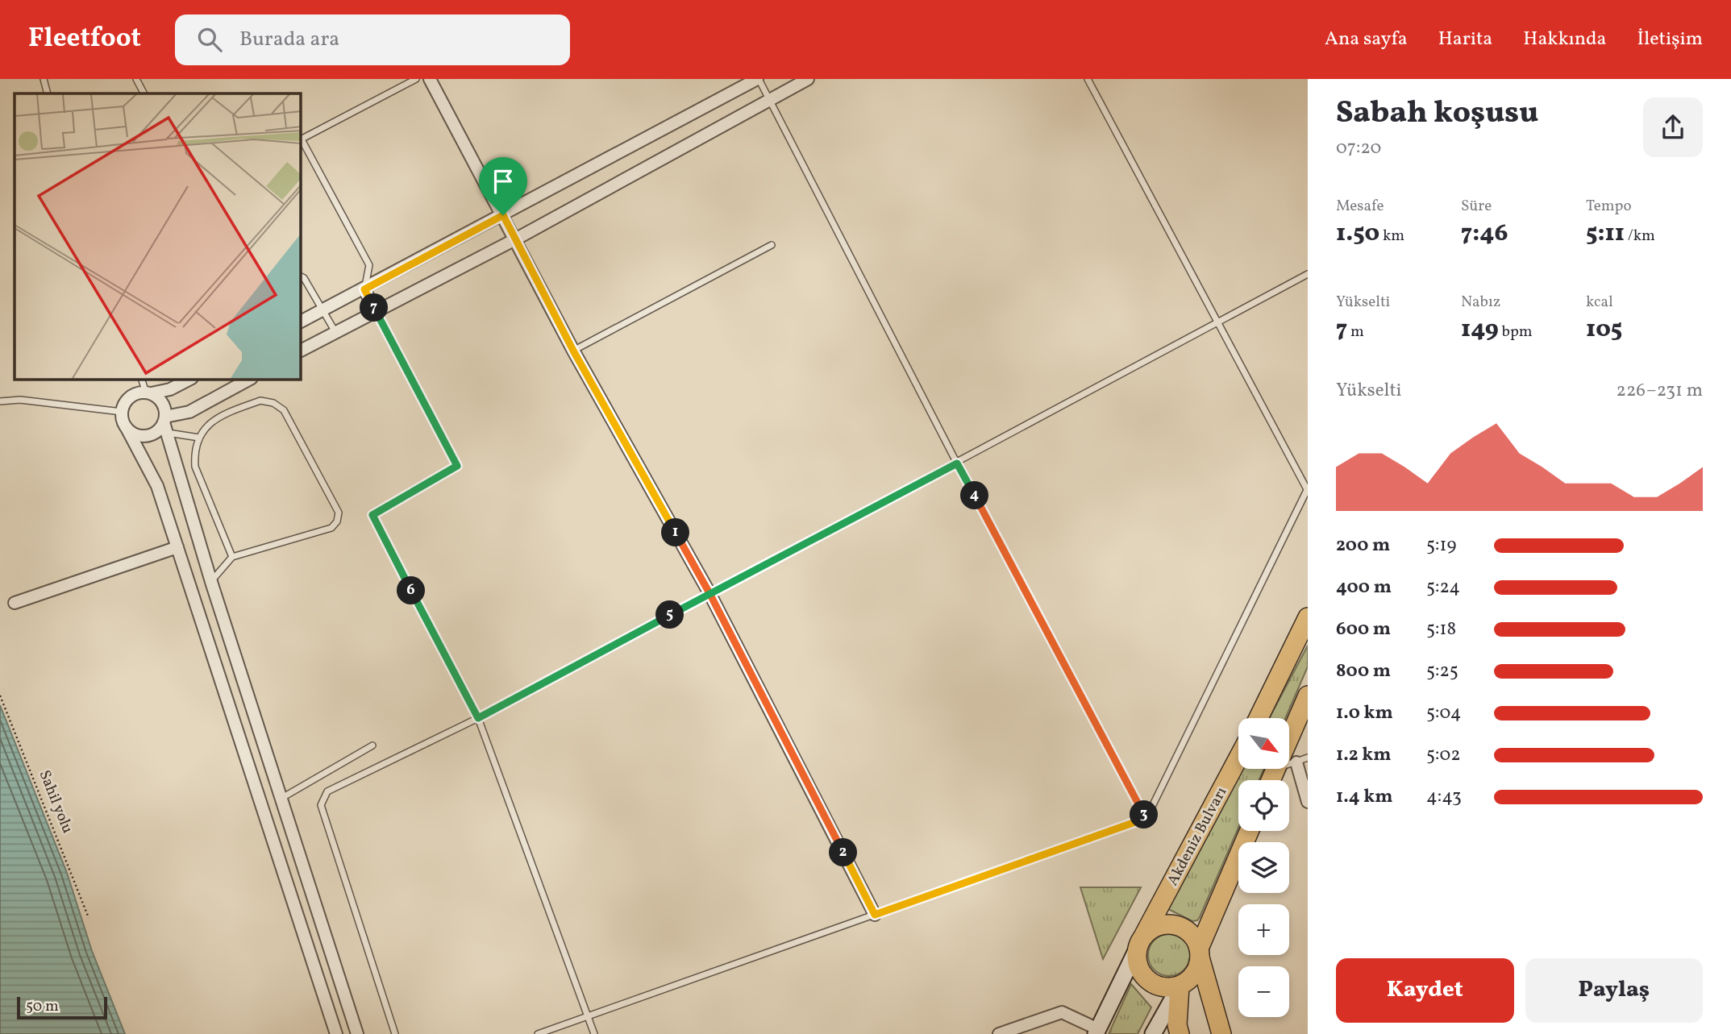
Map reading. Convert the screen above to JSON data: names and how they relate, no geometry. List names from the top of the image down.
{
  "streets": {
    "main road": ["Akdeniz Bulvarı"],
    "path": ["Sahil yolu"]
  },
  "scale_bar": "50 m",
  "north": "bottom right",
  "page": {
    "header": "Fleetfoot",
    "search": "Burada ara",
    "nav": [
      "Ana sayfa",
      "Harita",
      "Hakkında",
      "İletişim"
    ],
    "heading": ["Sabah koşusu", "07:20"],
    "stats": [
      ["Mesafe", "1.50 km"],
      ["Süre", "7:46"],
      ["Tempo", "5:11 /km"],
      ["Yükselti", "7 m"],
      ["Nabız", "149 bpm"],
      ["kcal", "105"]
    ],
    "pins": [
      "7",
      "4",
      "1",
      "6",
      "5",
      "3",
      "2"
    ],
    "chart": ["Yükselti", "226–231 m"],
    "list": [
      {
        "name": "200 m",
        "note": "5:19"
      },
      {
        "name": "400 m",
        "note": "5:24"
      },
      {
        "name": "600 m",
        "note": "5:18"
      },
      {
        "name": "800 m",
        "note": "5:25"
      },
      {
        "name": "1.0 km",
        "note": "5:04"
      },
      {
        "name": "1.2 km",
        "note": "5:02"
      },
      {
        "name": "1.4 km",
        "note": "4:43"
      }
    ],
    "map_buttons": ["+", "−"],
    "buttons": ["Kaydet", "Paylaş"],
    "scale": "50 m"
  }
}
